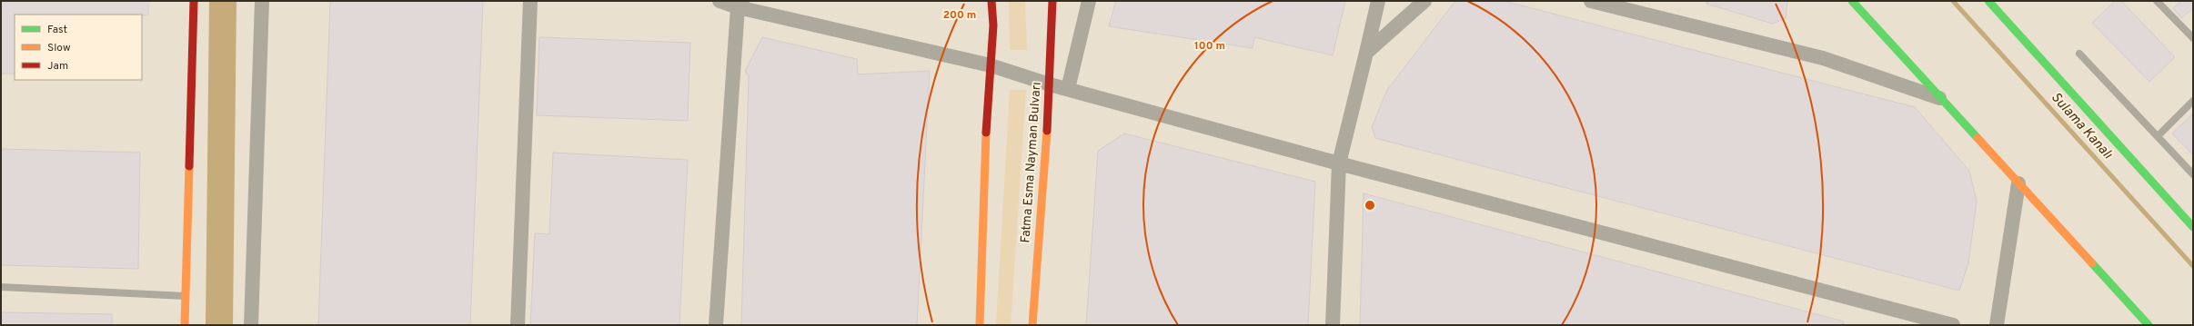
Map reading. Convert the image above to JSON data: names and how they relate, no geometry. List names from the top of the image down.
{
  "streets": {
    "street": ["Fatma Esma Nayman Bulvarı"]
  },
  "water": ["Sulama Kanalı"],
  "legend": ["Fast", "Slow", "Jam"],
  "rings": ["200 m", "100 m"]
}
